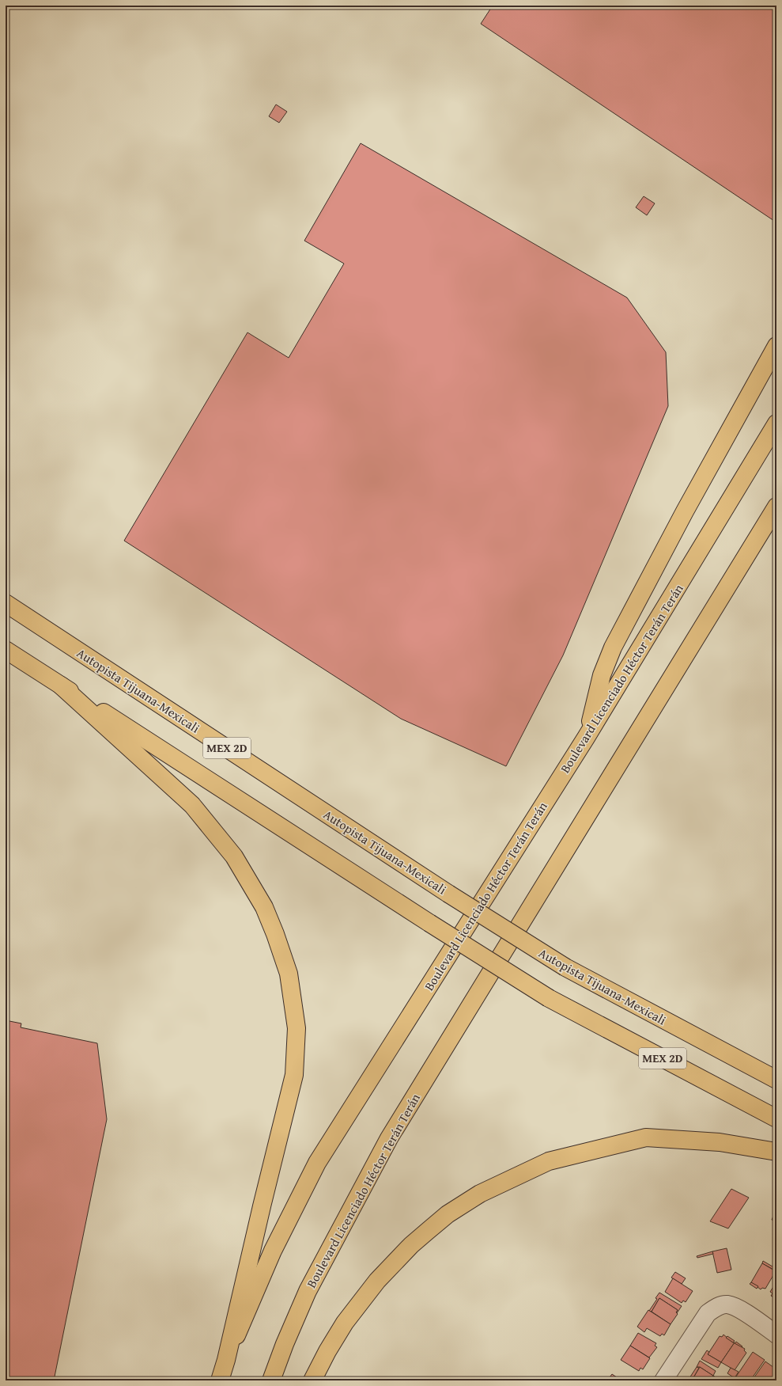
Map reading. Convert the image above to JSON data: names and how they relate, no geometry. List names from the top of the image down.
{
  "streets": {
    "main road": ["Boulevard Licenciado Héctor Terán Terán", "Autopista Tijuana-Mexicali", "MEX 2D"]
  }
}
